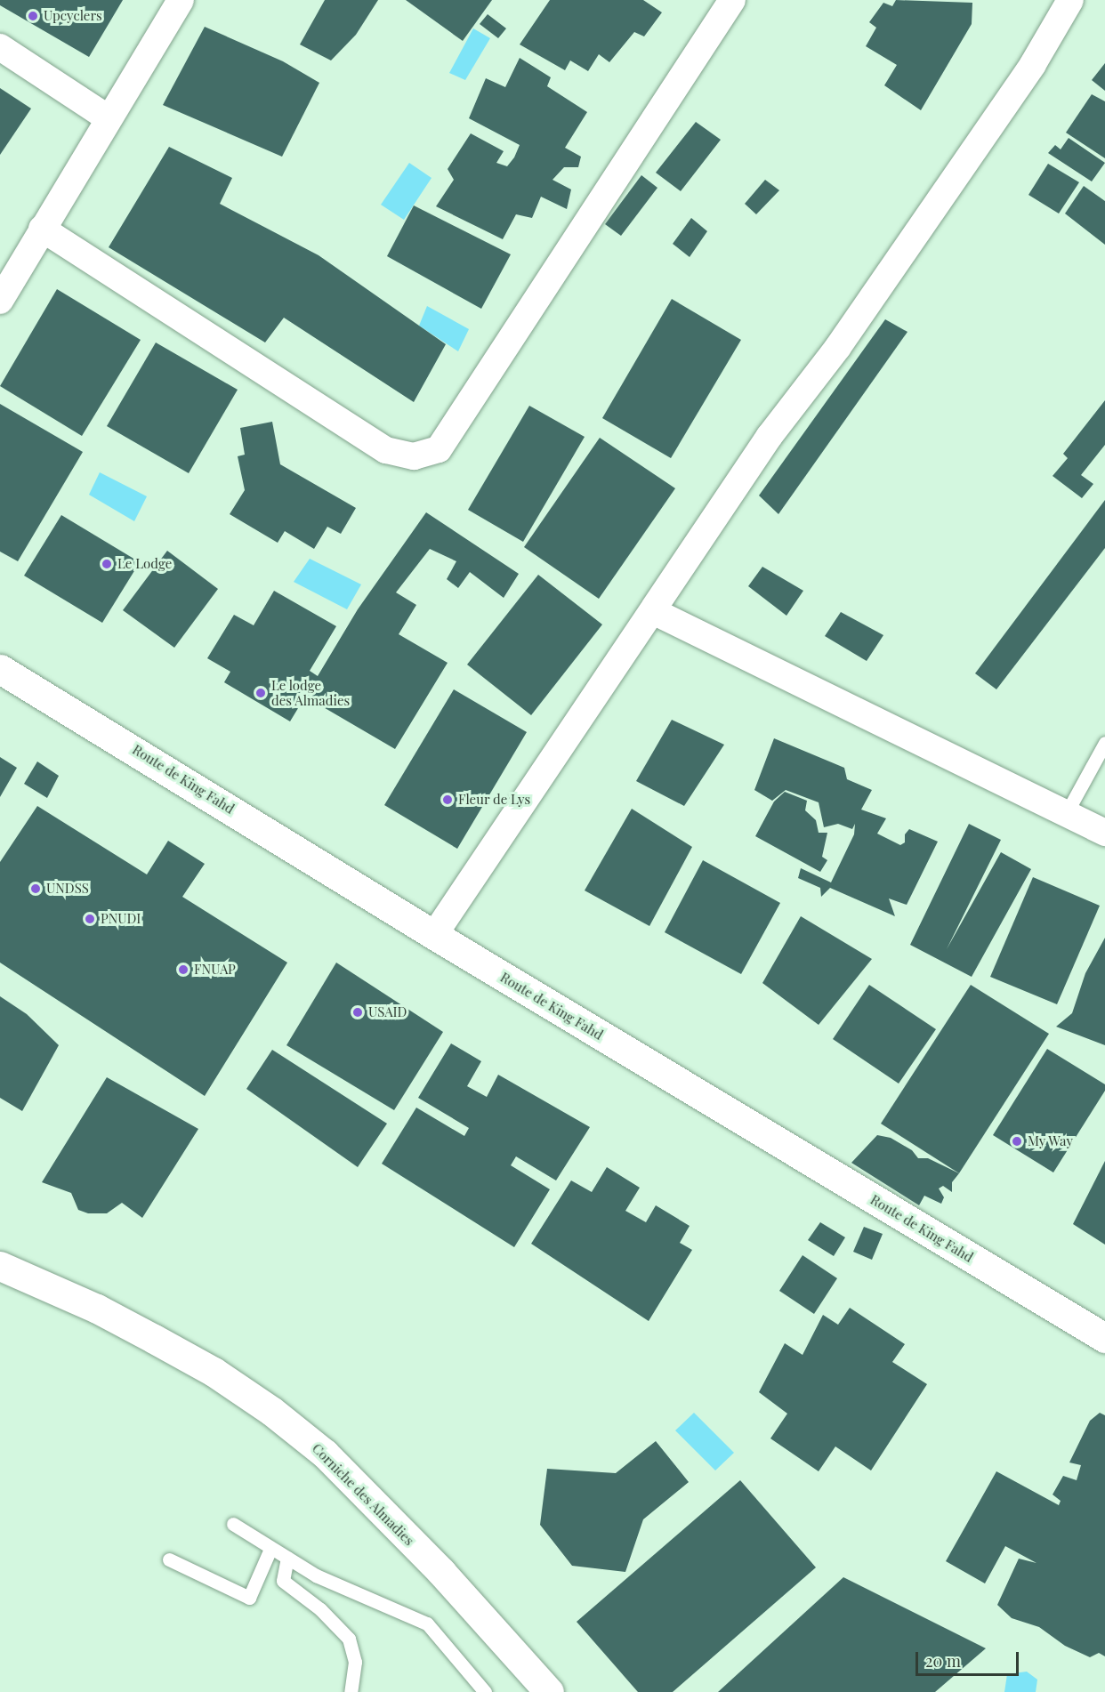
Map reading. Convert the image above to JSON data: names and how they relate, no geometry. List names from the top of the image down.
{
  "streets": {
    "street": ["Route de King Fahd", "Corniche des Almadies"]
  },
  "places": [
    "Upcyclers",
    "Le Lodge",
    "Le lodge des Almadies",
    "Fleur de Lys",
    "UNDSS",
    "PNUDI",
    "FNUAP",
    "USAID",
    "My Way"
  ],
  "scale_bar": "20 m"
}
